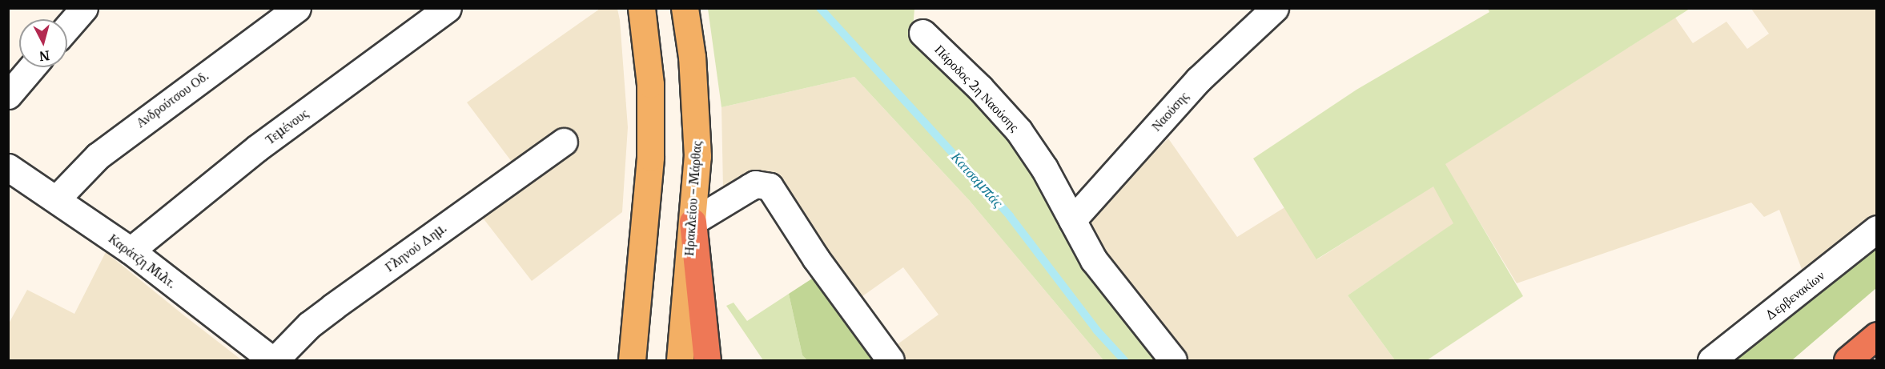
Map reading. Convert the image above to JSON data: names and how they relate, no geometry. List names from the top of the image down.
{
  "streets": {
    "main road": ["Ηρακλείου - Μάρθας"],
    "street": [
      "Πάροδος 2η Ναούσης",
      "Ανδρούτσου Οδ.",
      "Ναούσης",
      "Τεμένους",
      "Γληνού Δημ.",
      "Καράτζη Μιλτ.",
      "Δερβενακίων"
    ]
  },
  "crossings": [
    ["Πάροδος 2η Ναούσης", "Ναούσης"],
    ["Ανδρούτσου Οδ.", "Καράτζη Μιλτ."],
    ["Τεμένους", "Καράτζη Μιλτ."],
    ["Γληνού Δημ.", "Καράτζη Μιλτ."]
  ],
  "water": ["Κατσαμπάς"],
  "north": "bottom"
}
